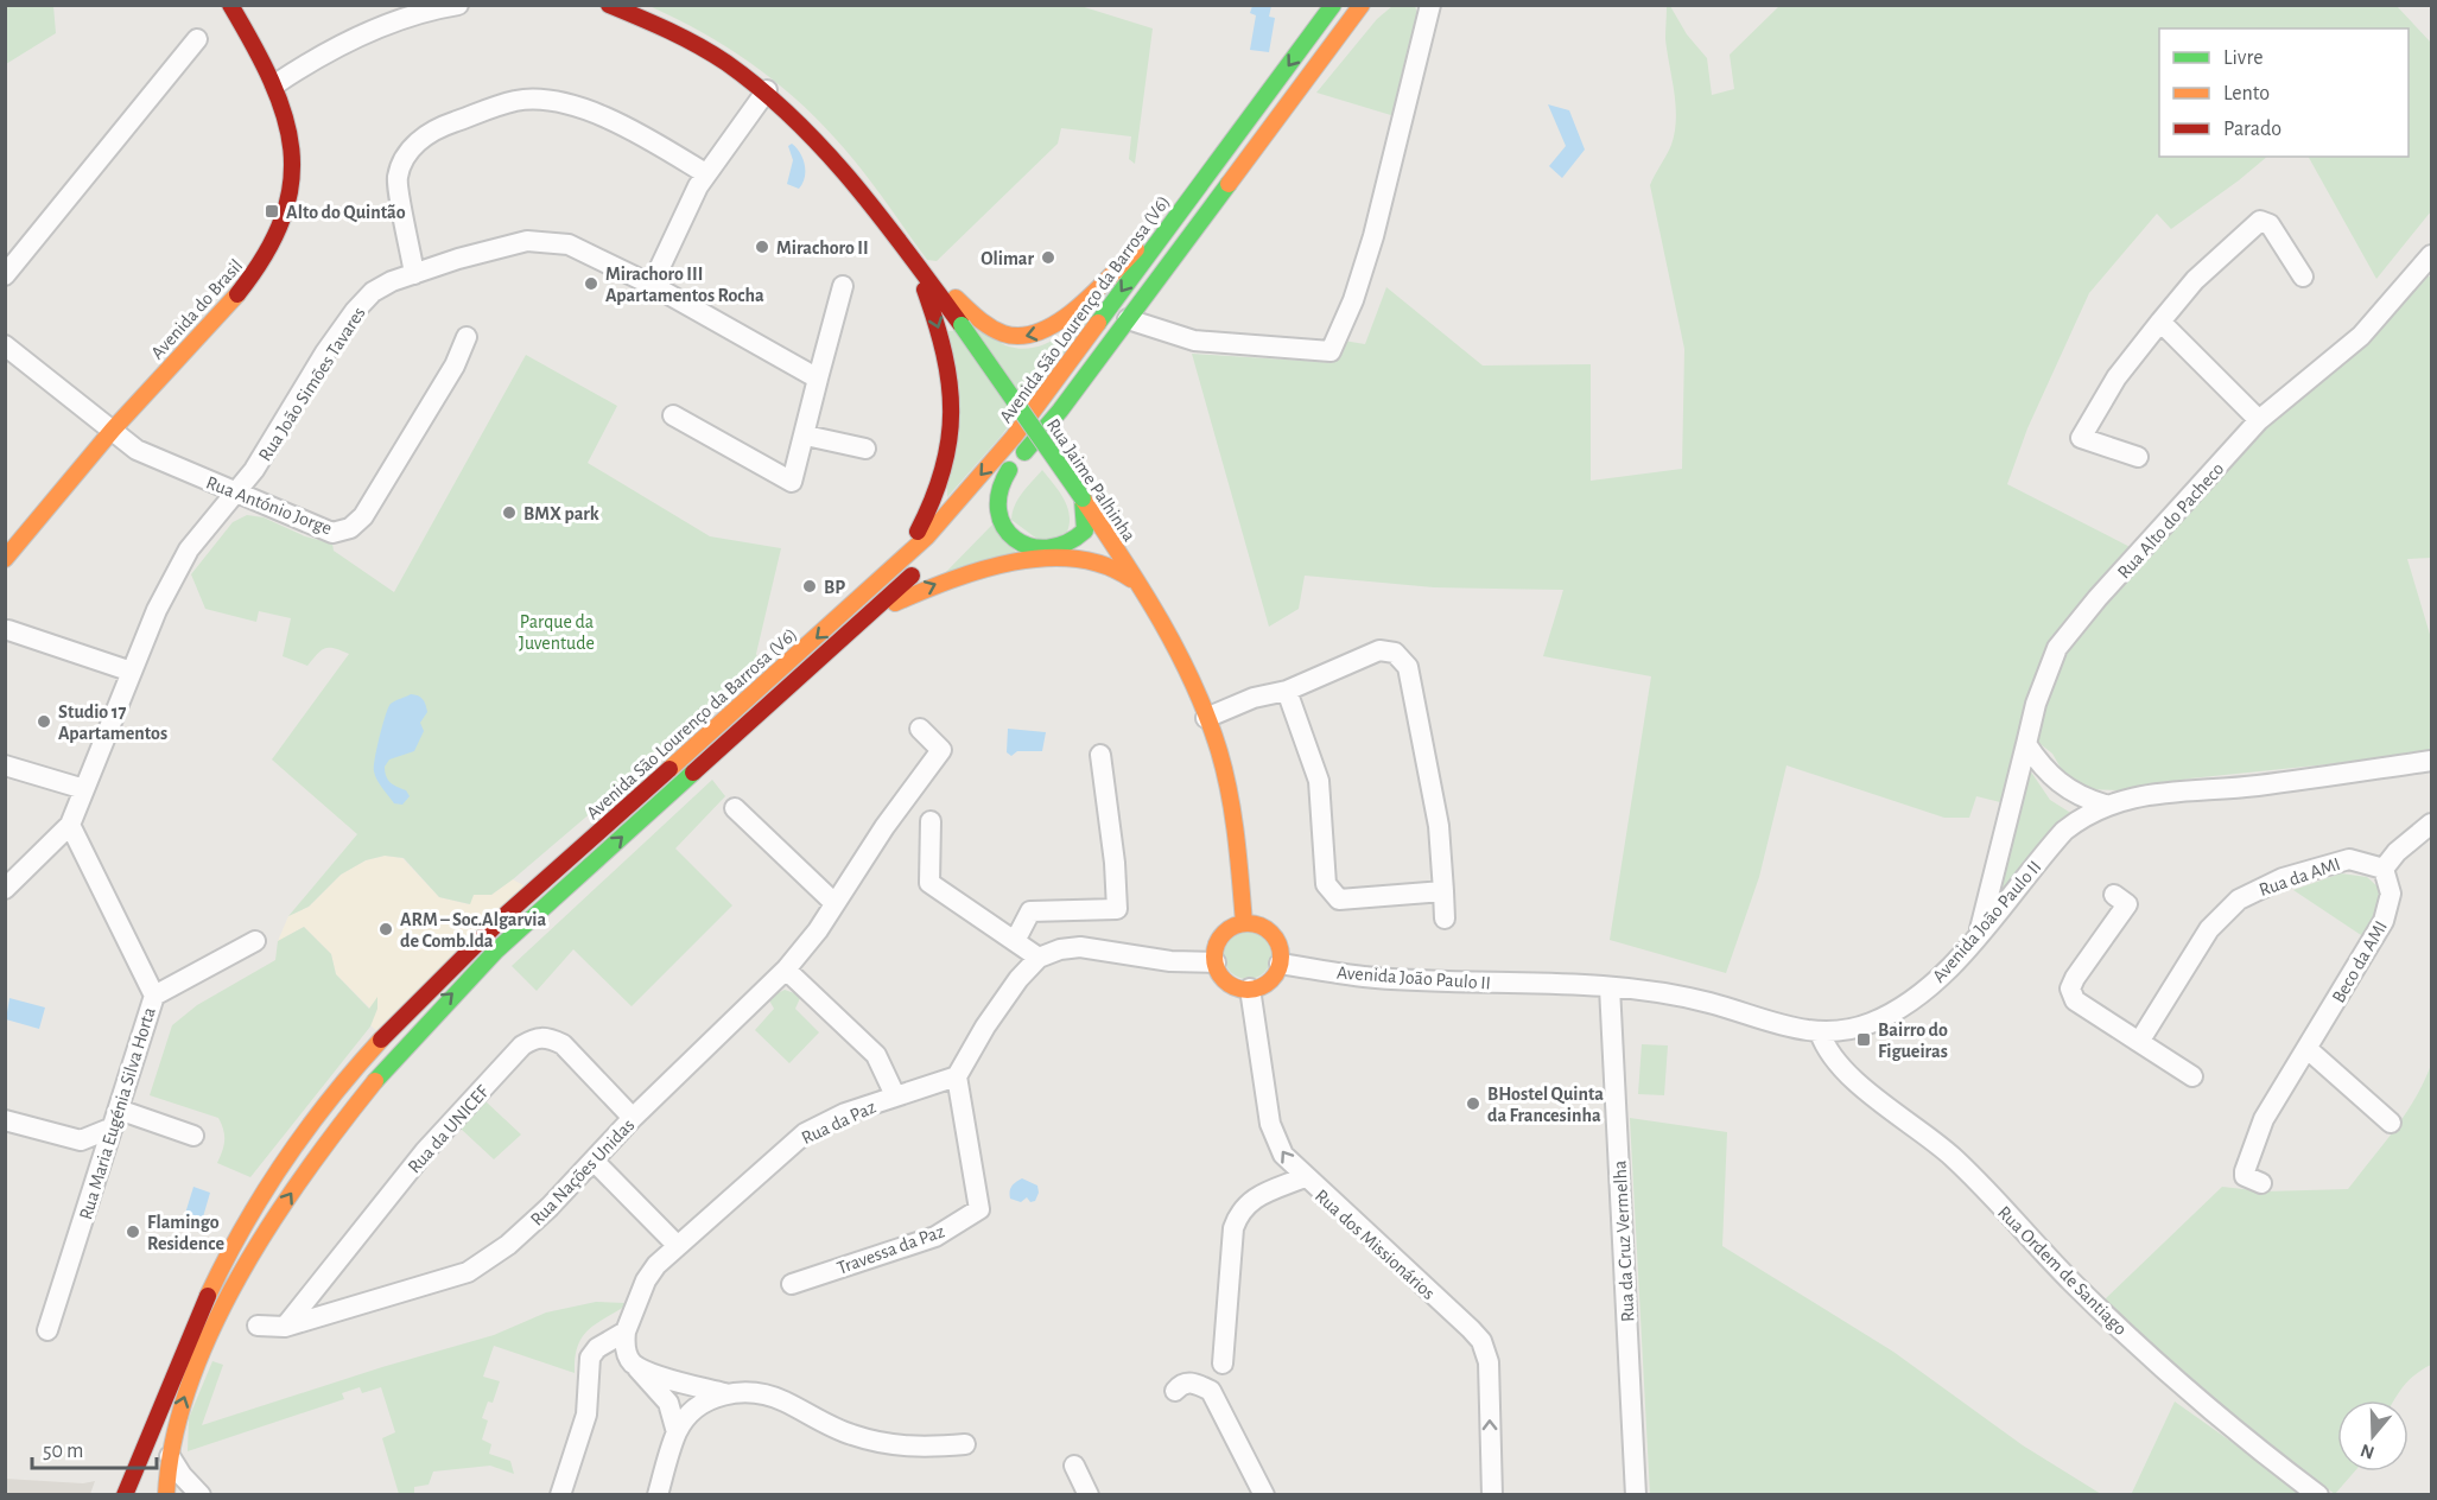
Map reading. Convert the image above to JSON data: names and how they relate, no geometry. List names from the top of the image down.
{
  "streets": {
    "main road": ["Avenida do Brasil", "Avenida São Lourenço da Barrosa (V6)", "Rua Jaime Palhinha"],
    "street": [
      "Rua João Simões Tavares",
      "Rua António Jorge",
      "Rua Alto do Pacheco",
      "Rua da AMI",
      "Avenida João Paulo II",
      "Beco da AMI",
      "Rua Maria Eugénia Silva Horta",
      "Rua da Paz",
      "Rua da UNICEF",
      "Rua Nações Unidas",
      "Rua da Cruz Vermelha",
      "Rua dos Missionários",
      "Travessa da Paz",
      "Rua Ordem de Santiago"
    ]
  },
  "crossings": [
    ["Avenida do Brasil", "Rua António Jorge"],
    ["Rua João Simões Tavares", "Rua António Jorge"],
    ["Rua João Simões Tavares", "Rua Maria Eugénia Silva Horta"],
    ["Rua Jaime Palhinha", "Avenida João Paulo II"],
    ["Rua Jaime Palhinha", "Rua dos Missionários"],
    ["Rua Alto do Pacheco", "Avenida João Paulo II"],
    ["Rua da AMI", "Beco da AMI"],
    ["Avenida João Paulo II", "Rua da Cruz Vermelha"],
    ["Avenida João Paulo II", "Rua dos Missionários"],
    ["Avenida João Paulo II", "Rua Ordem de Santiago"],
    ["Rua da Paz", "Travessa da Paz"],
    ["Rua da UNICEF", "Rua Nações Unidas"]
  ],
  "one_way": ["Rua dos Missionários"],
  "parks": ["Parque da Juventude"],
  "places": {
    "transit": ["Alto do Quintão", "Bairro do Figueiras"],
    "other": [
      "Mirachoro II",
      "Olimar",
      "Mirachoro III Apartamentos Rocha",
      "BMX park",
      "BP",
      "Studio 17 Apartamentos",
      "ARM – Soc.Algarvia de Comb.lda",
      "BHostel Quinta da Francesinha",
      "Flamingo Residence"
    ]
  },
  "legend": ["Livre", "Lento", "Parado"],
  "scale_bar": "50 m",
  "north": "bottom"
}
